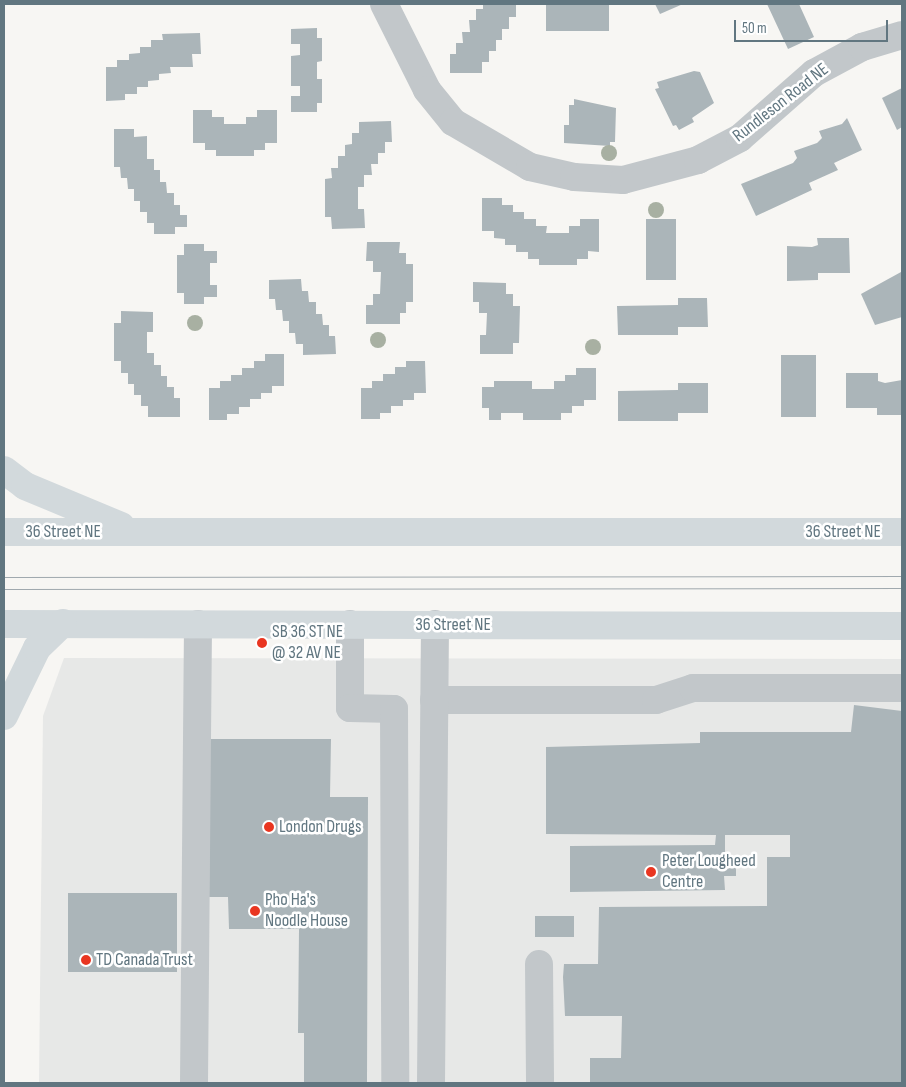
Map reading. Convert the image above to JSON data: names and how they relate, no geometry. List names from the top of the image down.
{
  "streets": {
    "main road": ["36 Street NE"],
    "street": ["Rundleson Road NE"]
  },
  "places": [
    "SB 36 ST NE @ 32 AV NE",
    "London Drugs",
    "Peter Lougheed Centre",
    "Pho Ha's Noodle House",
    "TD Canada Trust"
  ],
  "scale_bar": "50 m"
}
